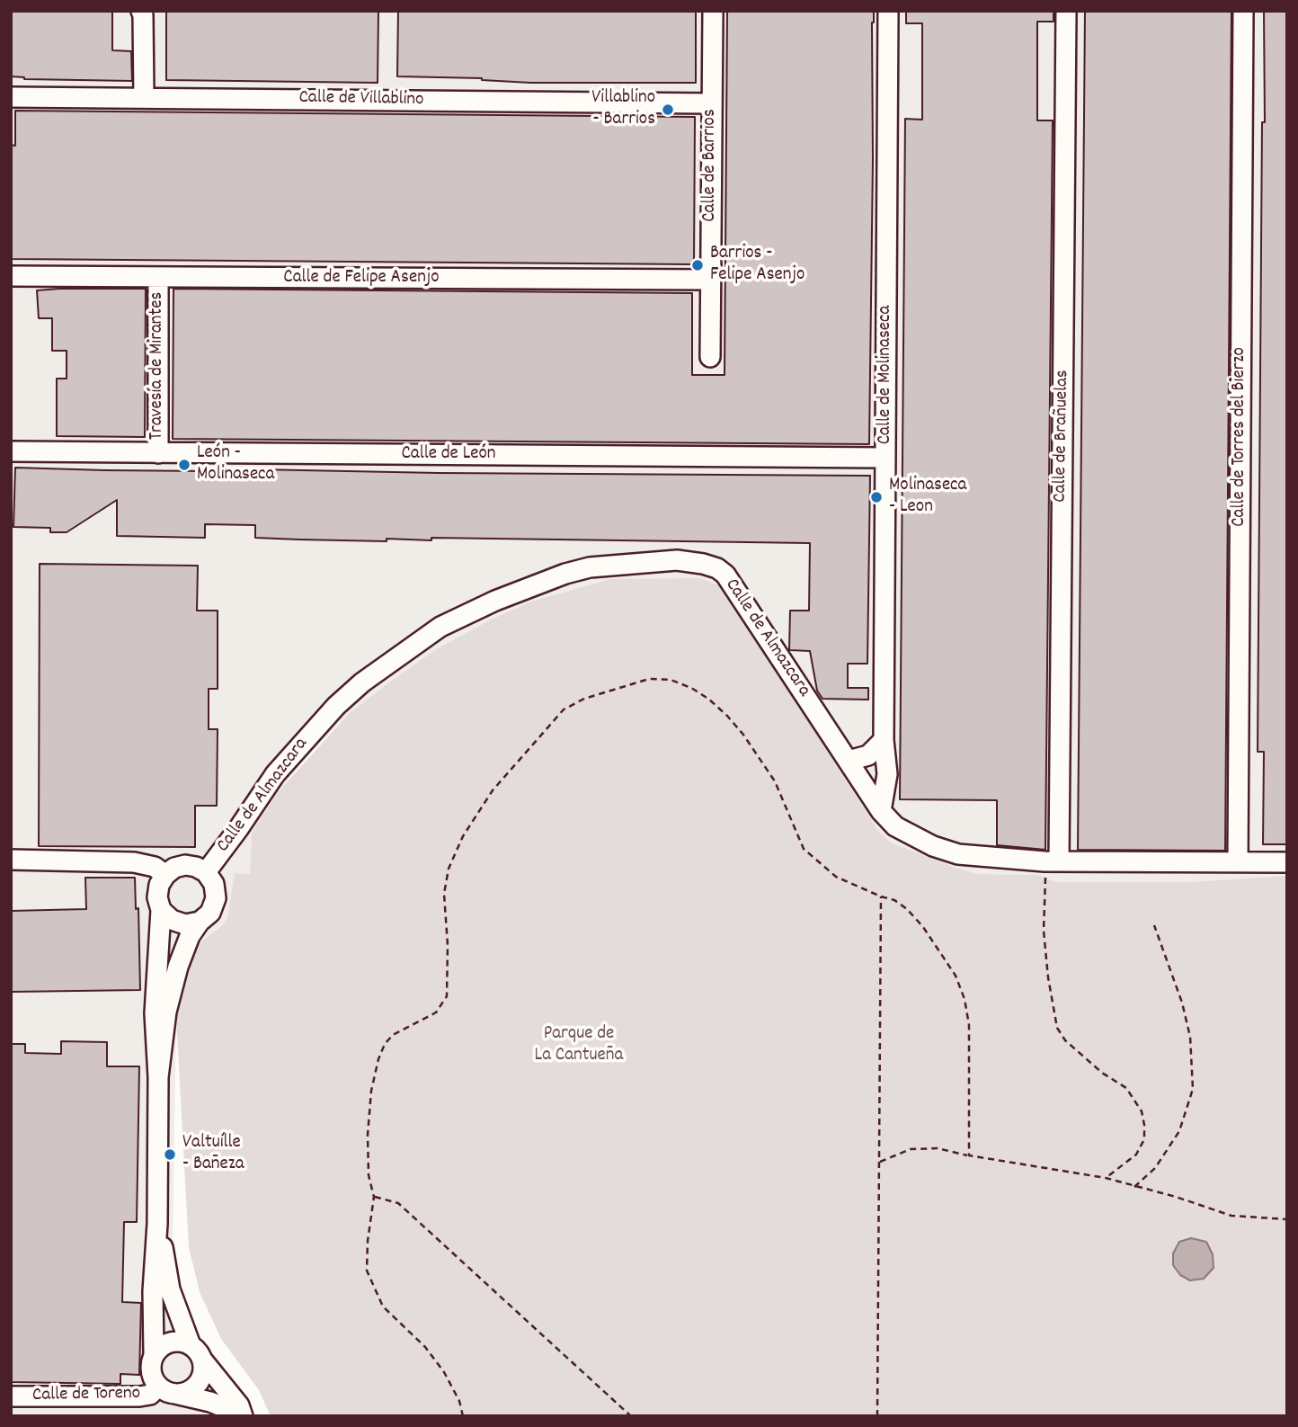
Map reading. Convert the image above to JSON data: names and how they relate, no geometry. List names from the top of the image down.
{
  "streets": {
    "street": [
      "Calle de Villablino",
      "Calle de Barrios",
      "Calle de Felipe Asenjo",
      "Travesía de Mirantes",
      "Calle de Molinaseca",
      "Calle de Brañuelas",
      "Calle de Torres del Bierzo",
      "Calle de León",
      "Calle de Almazcara",
      "Calle de Toreno"
    ]
  },
  "crossings": [
    ["Calle de Villablino", "Calle de Barrios"],
    ["Calle de Barrios", "Calle de Felipe Asenjo"],
    ["Calle de Felipe Asenjo", "Travesía de Mirantes"],
    ["Travesía de Mirantes", "Calle de León"],
    ["Calle de Molinaseca", "Calle de León"],
    ["Calle de Molinaseca", "Calle de Almazcara"],
    ["Calle de Brañuelas", "Calle de Almazcara"],
    ["Calle de Torres del Bierzo", "Calle de Almazcara"]
  ],
  "parks": ["Parque de La Cantueña"],
  "places": [
    "Villablino - Barrios",
    "Barrios - Felipe Asenjo",
    "León - Molinaseca",
    "Molinaseca - Leon",
    "Valtuílle - Bañeza"
  ]
}
